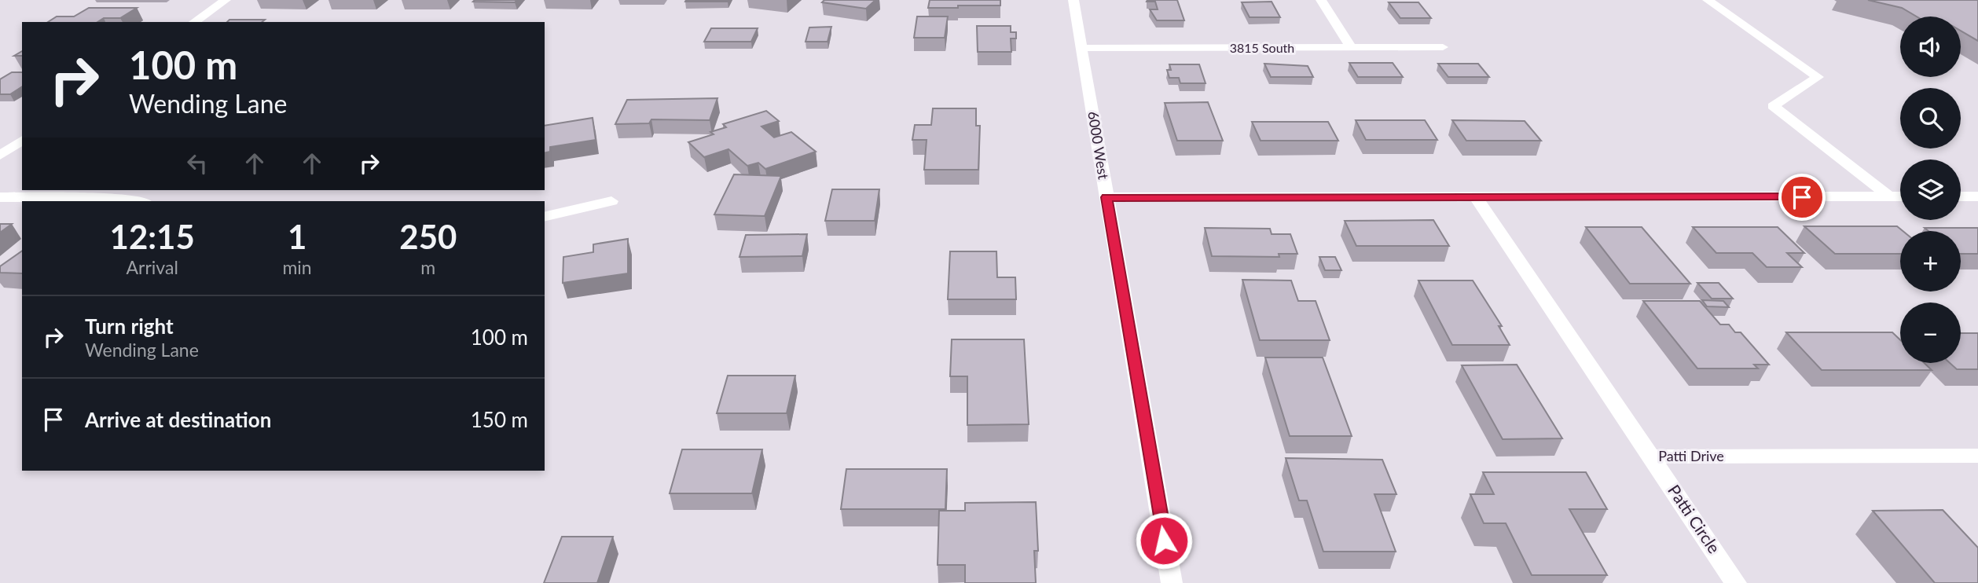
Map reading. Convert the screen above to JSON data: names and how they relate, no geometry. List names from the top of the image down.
{
  "streets": {
    "street": [
      "3815 South",
      "6000 West",
      "Patti Drive",
      "Patti Circle"
    ]
  },
  "crossings": [
    ["3815 South", "6000 West"],
    ["Patti Drive", "Patti Circle"]
  ],
  "page": {
    "map_buttons": ["+", "−"],
    "turn": ["100 m", "Wending Lane"],
    "eta": [
      "12:15",
      "Arrival",
      "1",
      "min",
      "250",
      "m"
    ],
    "list": [
      {
        "name": "Turn right",
        "note": "Wending Lane",
        "value": "100 m"
      },
      {
        "name": "Arrive at destination",
        "value": "150 m"
      }
    ]
  }
}
